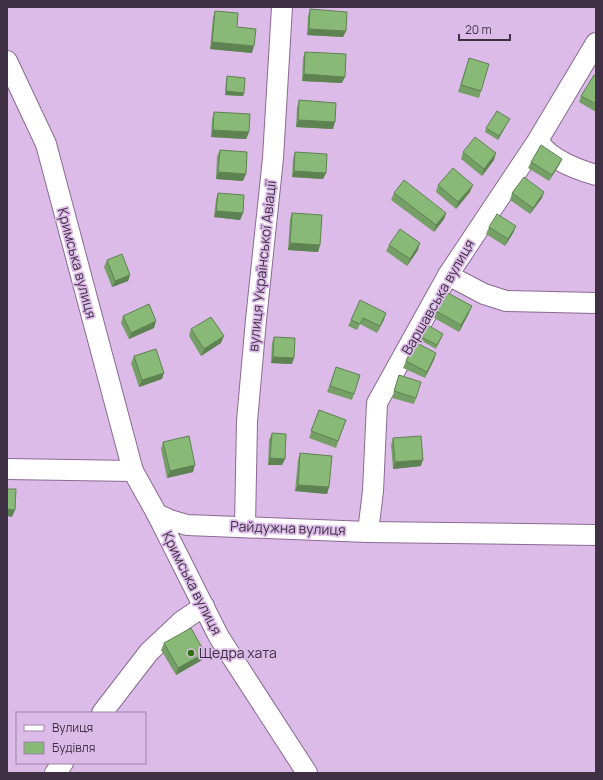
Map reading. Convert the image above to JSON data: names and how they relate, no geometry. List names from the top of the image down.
{
  "streets": {
    "street": [
      "Кримська вулиця",
      "вулиця Української Авіації",
      "Варшавська вулиця",
      "Райдужна вулиця"
    ]
  },
  "crossings": [
    ["Кримська вулиця", "Райдужна вулиця"],
    ["вулиця Української Авіації", "Райдужна вулиця"],
    ["Варшавська вулиця", "Райдужна вулиця"]
  ],
  "places": ["Щедра хата"],
  "legend": ["Вулиця", "Будівля"],
  "scale_bar": "20 m"
}
